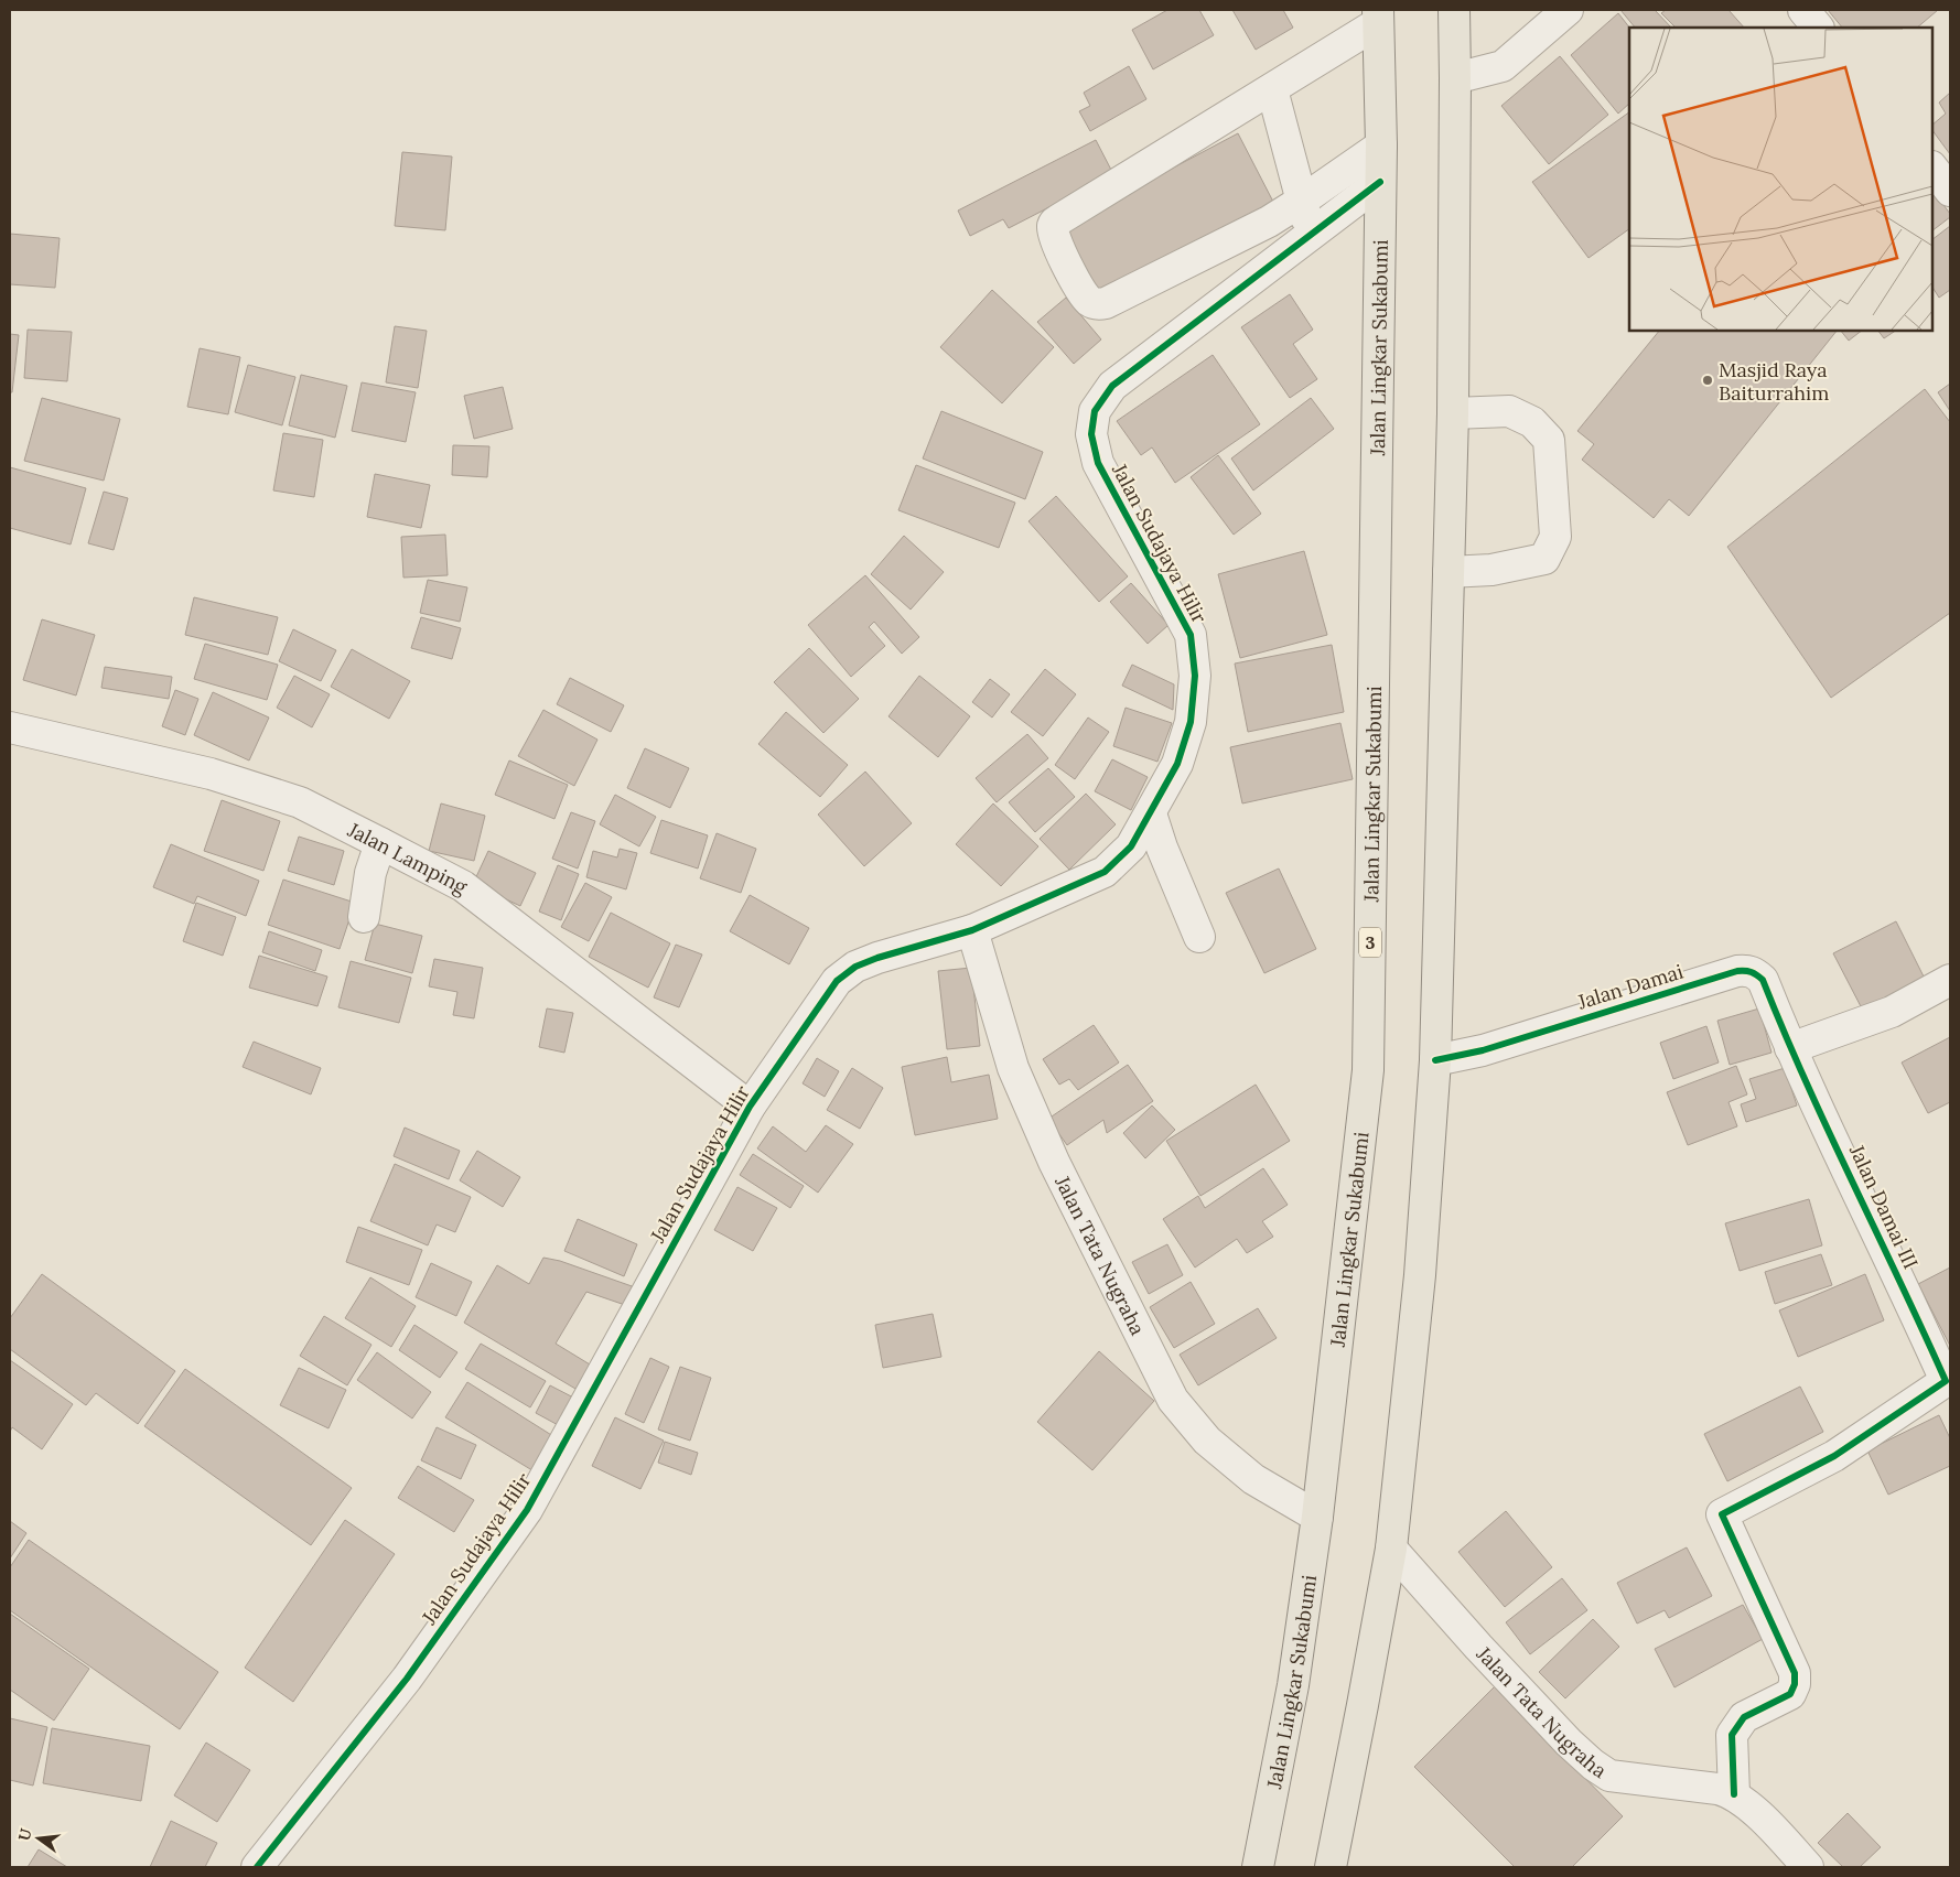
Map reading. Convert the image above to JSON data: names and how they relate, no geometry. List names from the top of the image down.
{
  "streets": {
    "main road": ["Jalan Lingkar Sukabumi", "3"],
    "street": [
      "Jalan Sudajaya Hilir",
      "Jalan Lamping",
      "Jalan Damai",
      "Jalan Damai III",
      "Jalan Tata Nugraha"
    ]
  },
  "crossings": [
    ["Jalan Lingkar Sukabumi", "Jalan Sudajaya Hilir"],
    ["Jalan Lingkar Sukabumi", "Jalan Tata Nugraha"],
    ["Jalan Sudajaya Hilir", "Jalan Lamping"],
    ["Jalan Sudajaya Hilir", "Jalan Tata Nugraha"],
    ["Jalan Damai", "Jalan Damai III"]
  ],
  "places": ["Masjid Raya Baiturrahim"],
  "north": "left"
}
